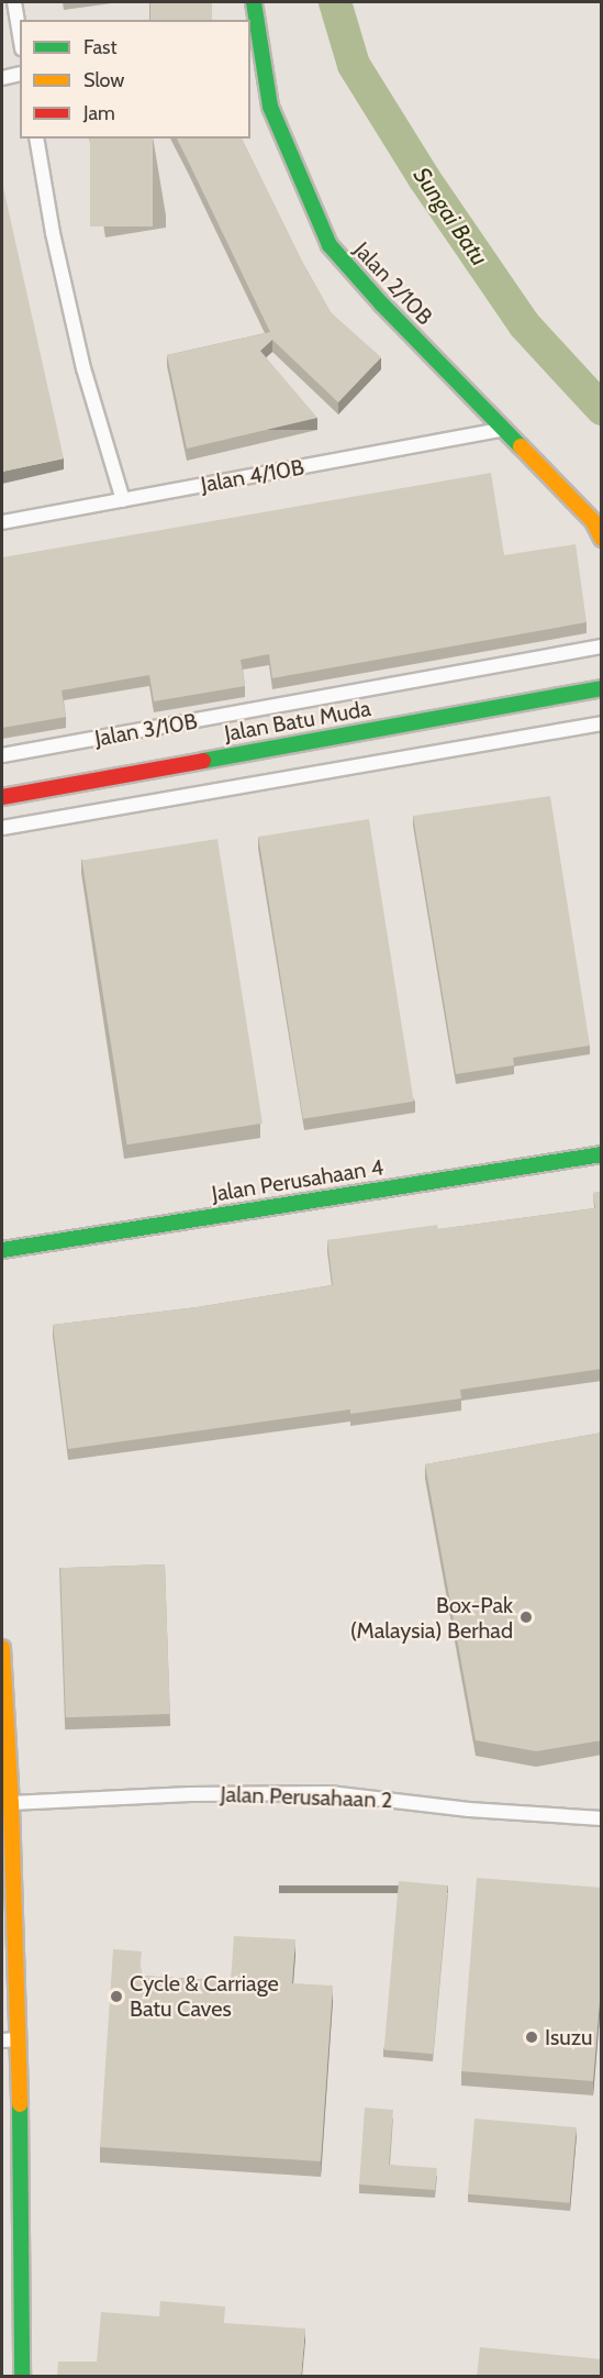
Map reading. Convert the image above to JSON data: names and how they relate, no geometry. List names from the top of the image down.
{
  "streets": {
    "street": [
      "Jalan 2/10B",
      "Jalan 4/10B",
      "Jalan Batu Muda",
      "Jalan 3/10B",
      "Jalan Perusahaan 4",
      "Jalan Perusahaan 2"
    ]
  },
  "crossings": [
    ["Jalan 2/10B", "Jalan 4/10B"]
  ],
  "water": ["Sungai Batu"],
  "places": ["Box-Pak (Malaysia) Berhad", "Cycle & Carriage Batu Caves", "Isuzu"],
  "legend": ["Fast", "Slow", "Jam"]
}
